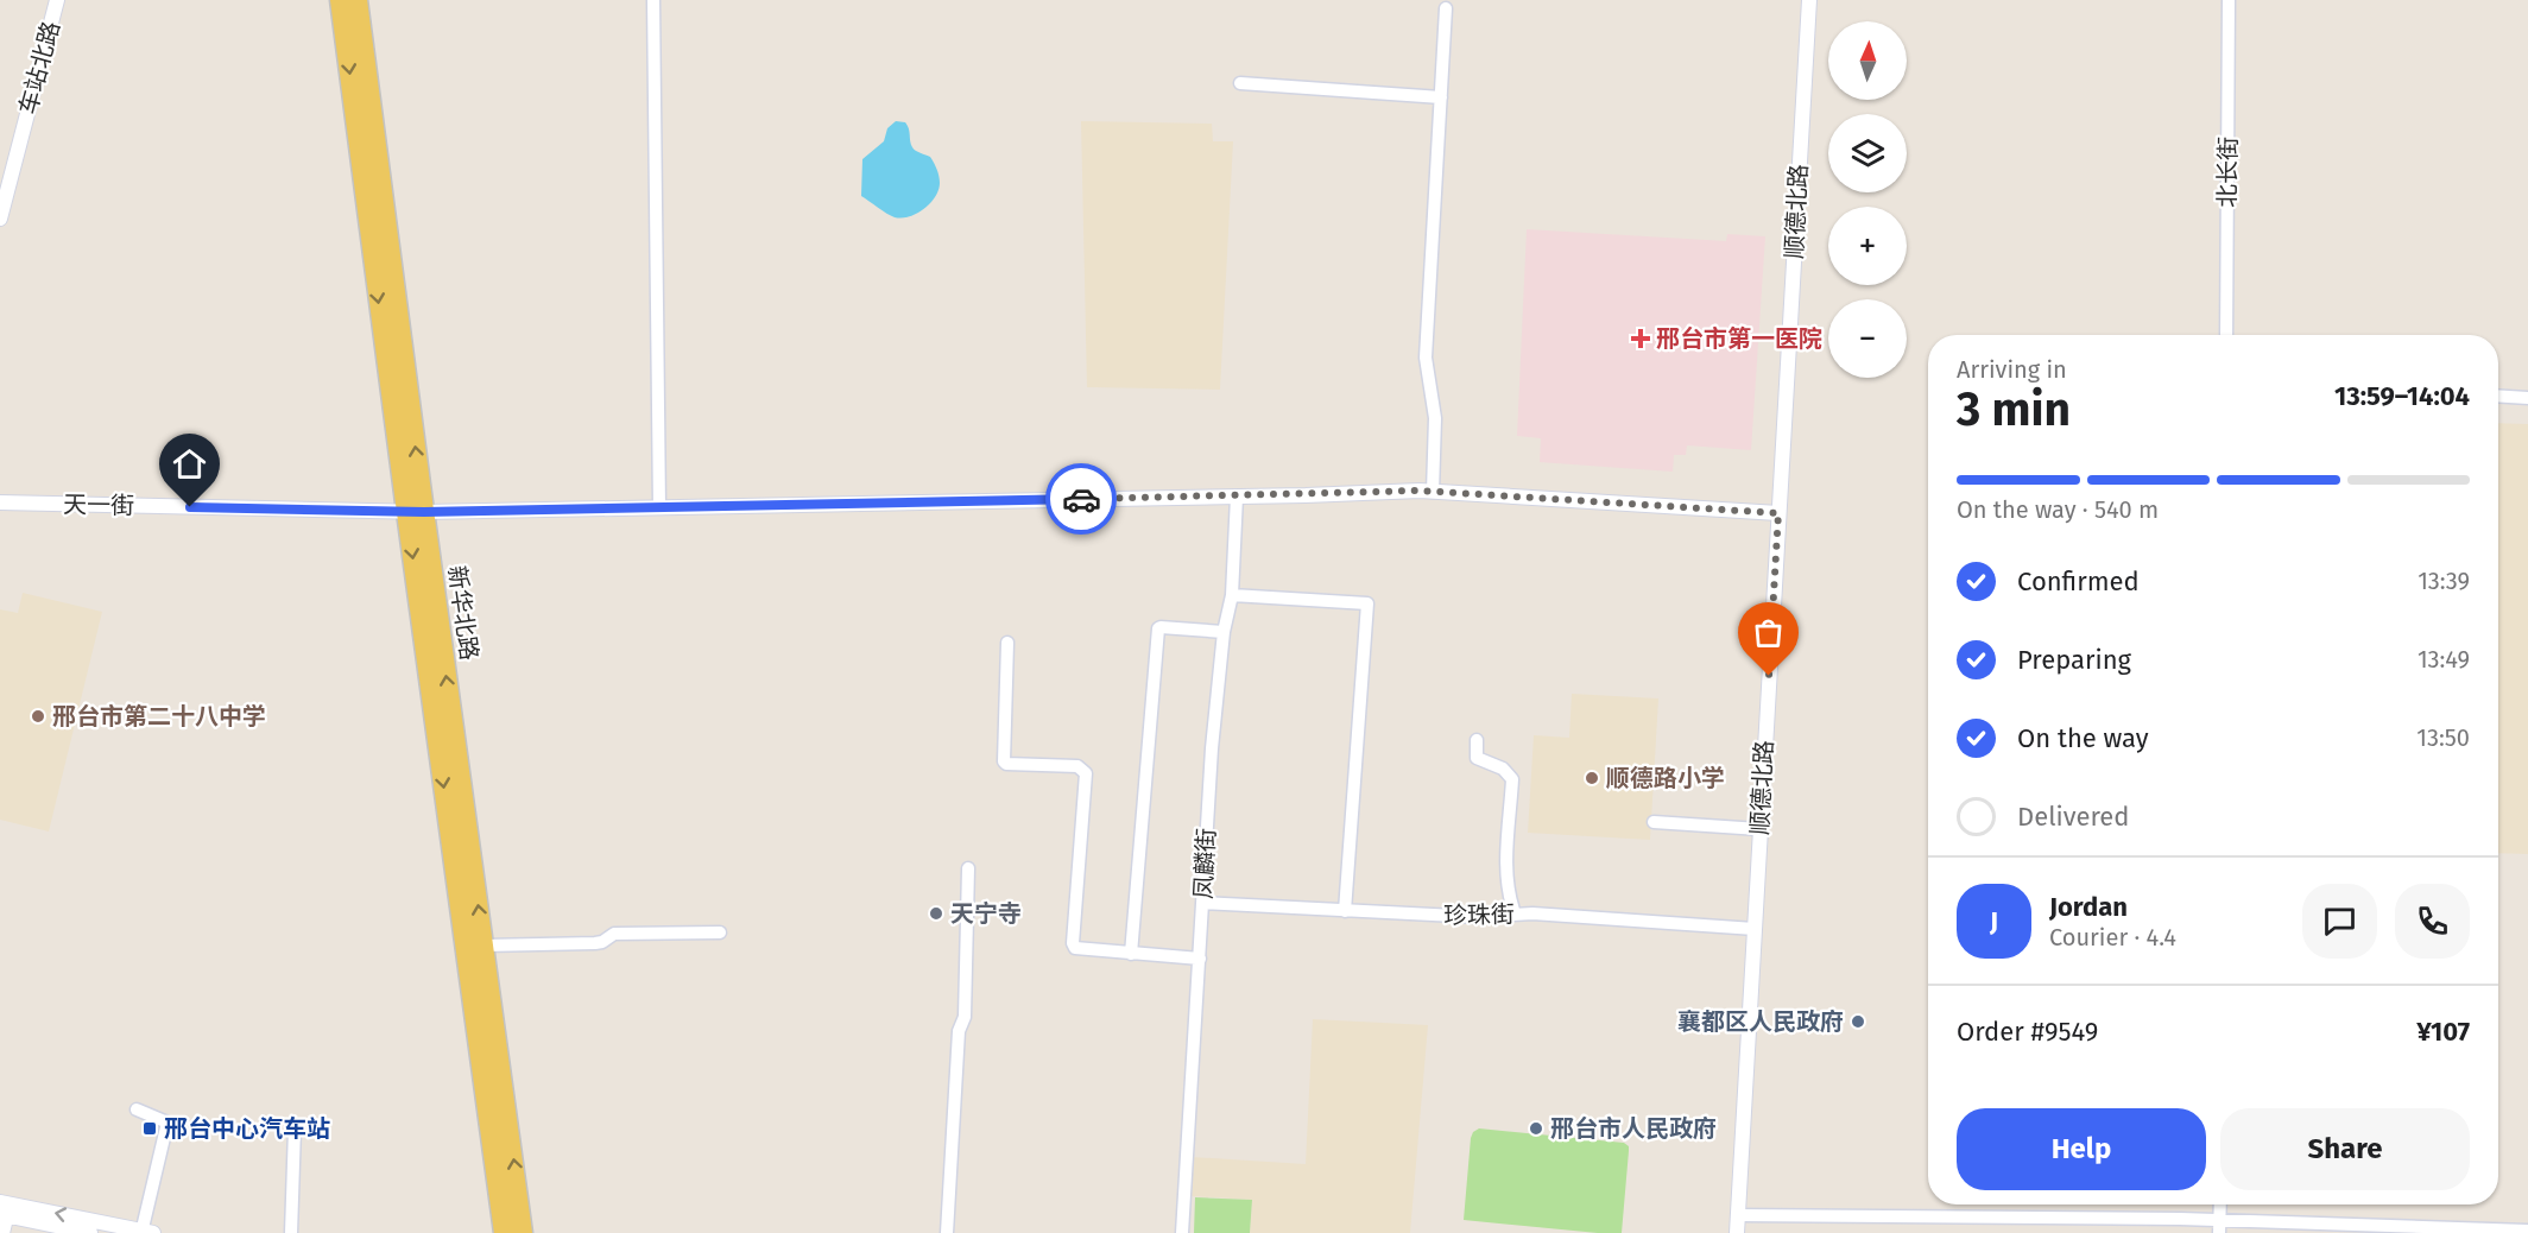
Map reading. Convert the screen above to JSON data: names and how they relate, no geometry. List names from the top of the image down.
{
  "streets": {
    "main road": ["新华北路"],
    "street": [
      "车站北路",
      "北长街",
      "顺德北路",
      "天一街",
      "凤麟街",
      "珍珠街"
    ]
  },
  "crossings": [
    ["顺德北路", "天一街"],
    ["顺德北路", "珍珠街"],
    ["天一街", "新华北路"],
    ["天一街", "凤麟街"],
    ["凤麟街", "珍珠街"]
  ],
  "places": {
    "health": ["邢台市第一医院"],
    "other": [
      "邢台市第二十八中学",
      "顺德路小学",
      "天宁寺",
      "襄都区人民政府",
      "邢台市人民政府"
    ],
    "transit": ["邢台中心汽车站"]
  },
  "north": "top",
  "page": {
    "map_buttons": ["+", "−"],
    "heading": ["3 min", "Arriving in", "13:59–14:04"],
    "panel": [
      "Jordan",
      "Courier · 4.4",
      "Order #9549",
      "¥107"
    ],
    "bar": "On the way · 540 m",
    "list": [
      ["Confirmed", "13:39"],
      ["Preparing", "13:49"],
      ["On the way", "13:50"],
      "Delivered"
    ],
    "round": "J",
    "buttons": ["Help", "Share"]
  }
}
